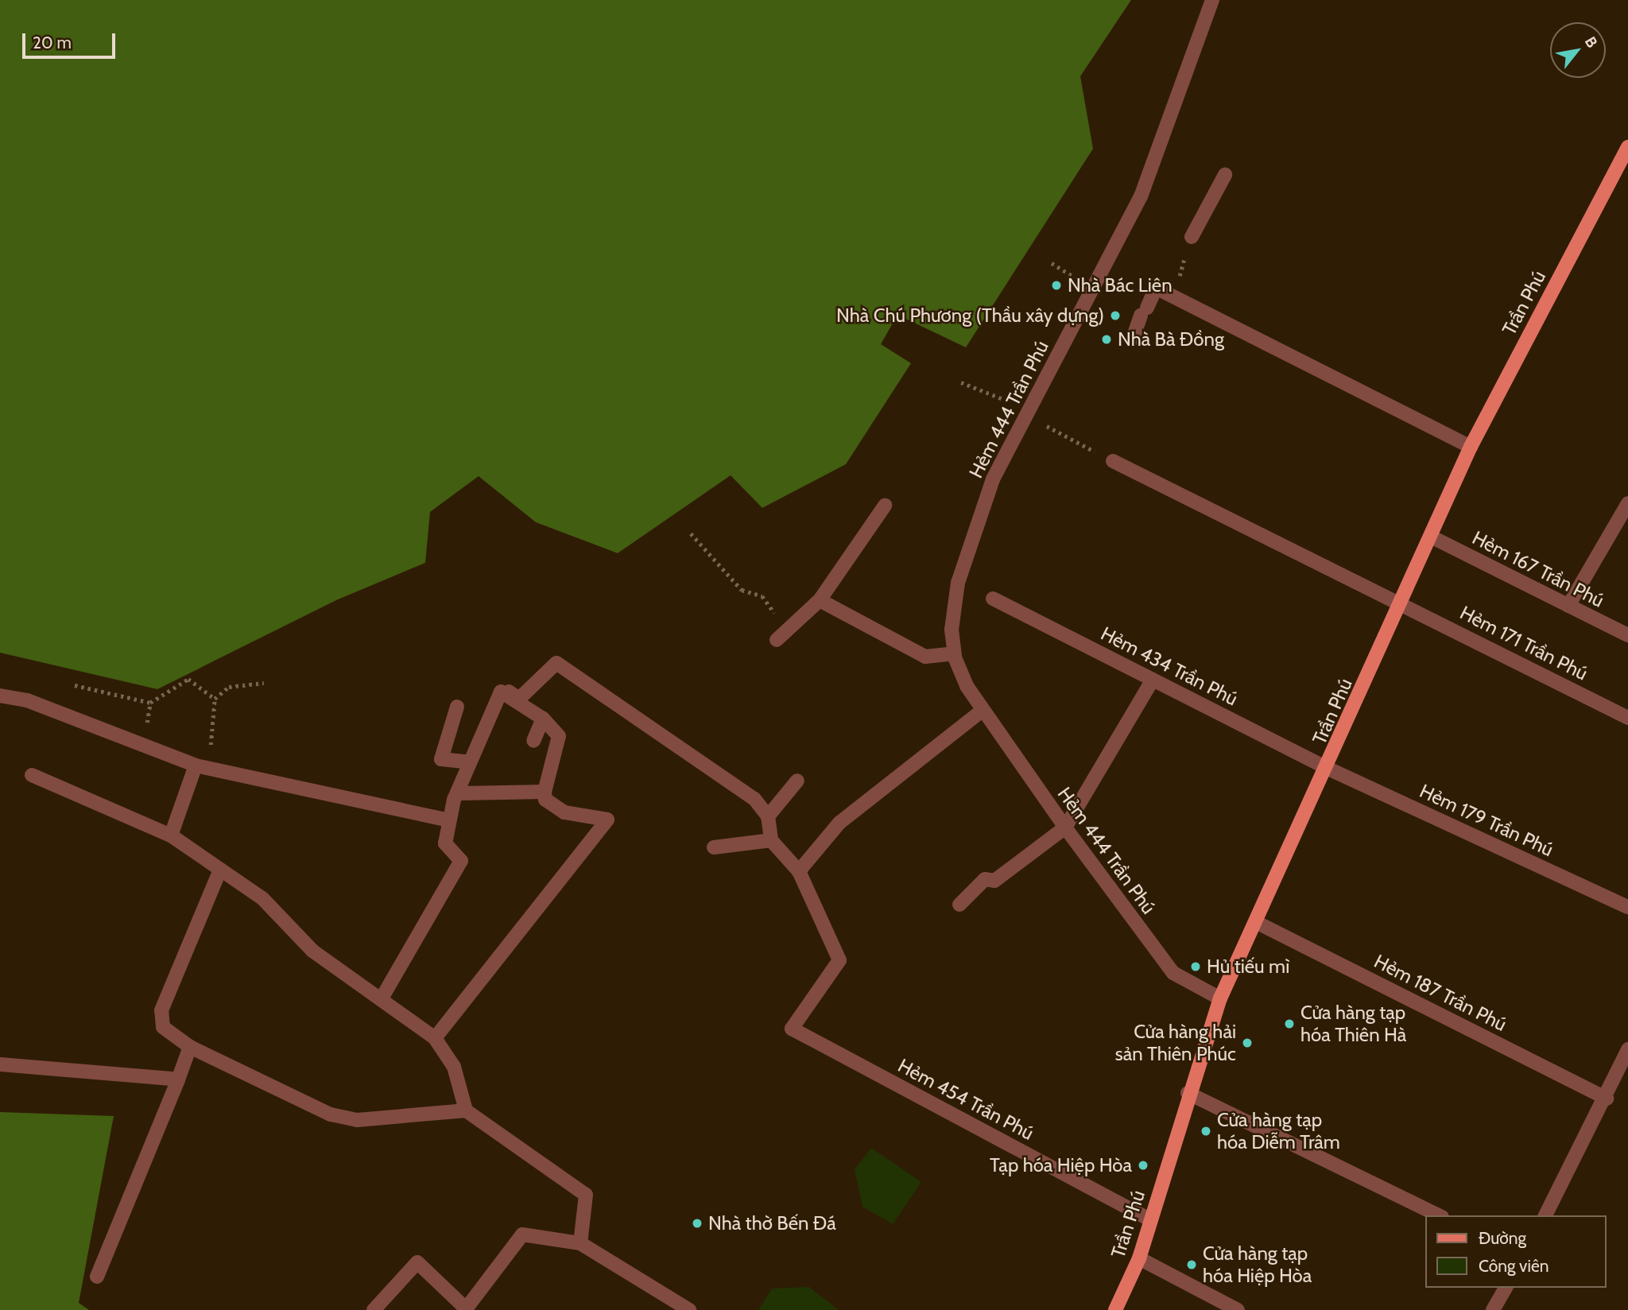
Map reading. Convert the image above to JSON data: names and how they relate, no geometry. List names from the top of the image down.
{
  "streets": {
    "main road": ["Trần Phú"],
    "street": [
      "Hẻm 444 Trần Phú",
      "Hẻm 167 Trần Phú",
      "Hẻm 171 Trần Phú",
      "Hẻm 434 Trần Phú",
      "Hẻm 179 Trần Phú",
      "Hẻm 187 Trần Phú",
      "Hẻm 454 Trần Phú"
    ]
  },
  "crossings": [
    ["Trần Phú", "Hẻm 444 Trần Phú"],
    ["Trần Phú", "Hẻm 167 Trần Phú"],
    ["Trần Phú", "Hẻm 171 Trần Phú"],
    ["Trần Phú", "Hẻm 434 Trần Phú"],
    ["Trần Phú", "Hẻm 179 Trần Phú"],
    ["Trần Phú", "Hẻm 187 Trần Phú"],
    ["Trần Phú", "Hẻm 454 Trần Phú"],
    ["Hẻm 434 Trần Phú", "Hẻm 179 Trần Phú"]
  ],
  "places": [
    "Nhà Bác Liên",
    "Nhà Chú Phương (Thầu xây dựng)",
    "Nhà Bà Đồng",
    "Hủ tiếu mì",
    "Cửa hàng tạp hóa Thiên Hà",
    "Cửa hàng hải sản Thiên Phúc",
    "Cửa hàng tạp hóa Diễm Trâm",
    "Tạp hóa Hiệp Hòa",
    "Nhà thờ Bến Đá",
    "Cửa hàng tạp hóa Hiệp Hòa"
  ],
  "legend": ["Đường", "Công viên"],
  "scale_bar": "20 m",
  "north": "top right"
}
